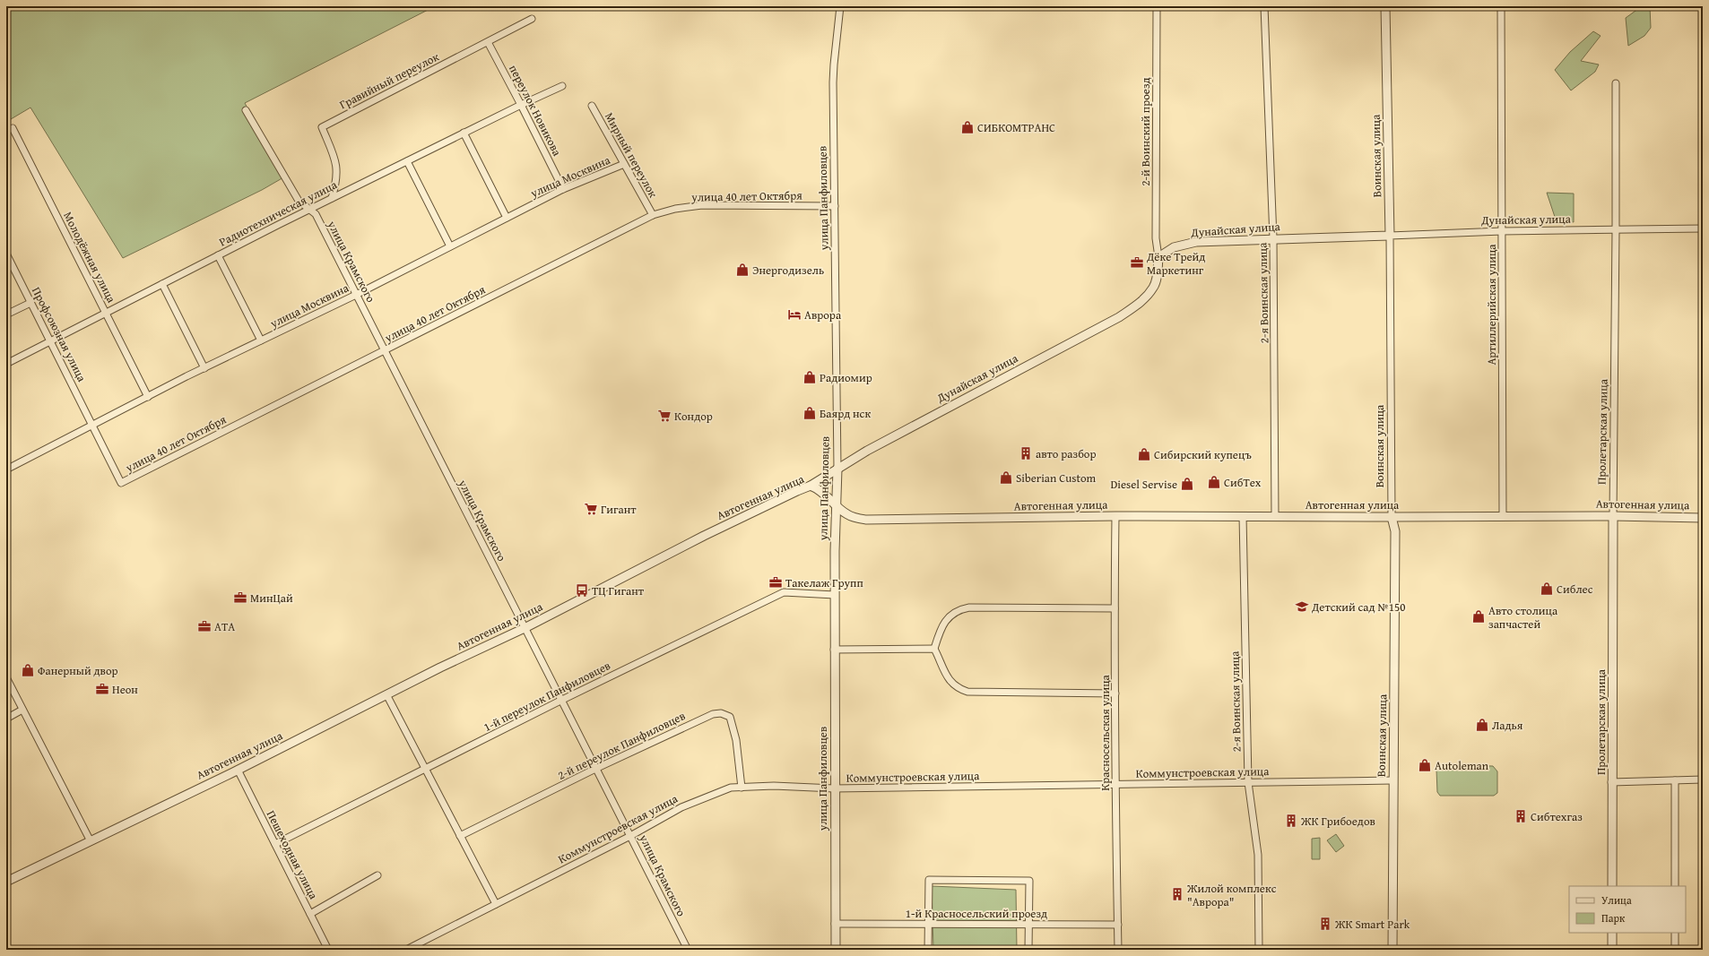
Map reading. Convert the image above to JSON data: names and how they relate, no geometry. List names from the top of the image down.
{
  "streets": {
    "street": [
      "Гравийный переулок",
      "переулок Новикова",
      "2-й Воинский проезд",
      "Мирный переулок",
      "Воинская улица",
      "улица Москвина",
      "улица 40 лет Октября",
      "улица Панфиловцев",
      "Радиотехническая улица",
      "Дунайская улица",
      "Молодёжная улица",
      "улица Крамского",
      "2-я Воинская улица",
      "Артиллерийская улица",
      "Профсоюзная улица",
      "Пролетарская улица",
      "Автогенная улица",
      "1-й переулок Панфиловцев",
      "Красносельская улица",
      "2-й переулок Панфиловцев",
      "Коммунстроевская улица",
      "Пешеходная улица",
      "1-й Красносельский проезд"
    ]
  },
  "crossings": [
    ["Гравийный переулок", "переулок Новикова"],
    ["Гравийный переулок", "Радиотехническая улица"],
    ["переулок Новикова", "улица Москвина"],
    ["переулок Новикова", "Радиотехническая улица"],
    ["2-й Воинский проезд", "Дунайская улица"],
    ["Мирный переулок", "улица Москвина"],
    ["Мирный переулок", "улица 40 лет Октября"],
    ["Воинская улица", "Дунайская улица"],
    ["Воинская улица", "Автогенная улица"],
    ["Воинская улица", "Коммунстроевская улица"],
    ["улица Москвина", "улица 40 лет Октября"],
    ["улица Москвина", "Молодёжная улица"],
    ["улица Москвина", "улица Крамского"],
    ["улица Москвина", "Профсоюзная улица"],
    ["улица 40 лет Октября", "улица Панфиловцев"],
    ["улица 40 лет Октября", "улица Крамского"],
    ["улица 40 лет Октября", "Профсоюзная улица"],
    ["улица Панфиловцев", "Дунайская улица"],
    ["улица Панфиловцев", "Автогенная улица"],
    ["улица Панфиловцев", "1-й переулок Панфиловцев"],
    ["улица Панфиловцев", "Коммунстроевская улица"],
    ["улица Панфиловцев", "1-й Красносельский проезд"],
    ["Радиотехническая улица", "Молодёжная улица"],
    ["Радиотехническая улица", "улица Крамского"],
    ["Радиотехническая улица", "Профсоюзная улица"],
    ["Дунайская улица", "2-я Воинская улица"],
    ["Дунайская улица", "Артиллерийская улица"],
    ["Дунайская улица", "Пролетарская улица"],
    ["Дунайская улица", "Автогенная улица"],
    ["улица Крамского", "Автогенная улица"],
    ["улица Крамского", "1-й переулок Панфиловцев"],
    ["улица Крамского", "2-й переулок Панфиловцев"],
    ["улица Крамского", "Коммунстроевская улица"],
    ["2-я Воинская улица", "Автогенная улица"],
    ["2-я Воинская улица", "Коммунстроевская улица"],
    ["Артиллерийская улица", "Автогенная улица"],
    ["Пролетарская улица", "Автогенная улица"],
    ["Автогенная улица", "Красносельская улица"],
    ["Автогенная улица", "Пешеходная улица"],
    ["1-й переулок Панфиловцев", "Пешеходная улица"],
    ["Красносельская улица", "Коммунстроевская улица"],
    ["Красносельская улица", "1-й Красносельский проезд"],
    ["2-й переулок Панфиловцев", "Коммунстроевская улица"]
  ],
  "places": {
    "shop": [
      "СИБКОМТРАНС",
      "Энергодизель",
      "Радиомир",
      "Баярд нск",
      "Сибирский купецъ",
      "Siberian Custom",
      "СибТех",
      "Diesel Servise",
      "Сиблес",
      "Авто столица запчастей",
      "Фанерный двор",
      "Ладья",
      "Autoleman"
    ],
    "office": [
      "Дёке Трейд Маркетинг",
      "Такелаж Групп",
      "МинЦай",
      "АТА",
      "Неон"
    ],
    "hotel": ["Аврора"],
    "supermarket": ["Кондор", "Гигант"],
    "building": [
      "авто разбор",
      "Сибтехгаз",
      "ЖК Грибоедов",
      "Жилой комплекс \"Аврора\"",
      "ЖК Smart Park"
    ],
    "bus stop": ["ТЦ Гигант"],
    "school or university": ["Детский сад №150"]
  },
  "legend": ["Улица", "Парк"]
}
